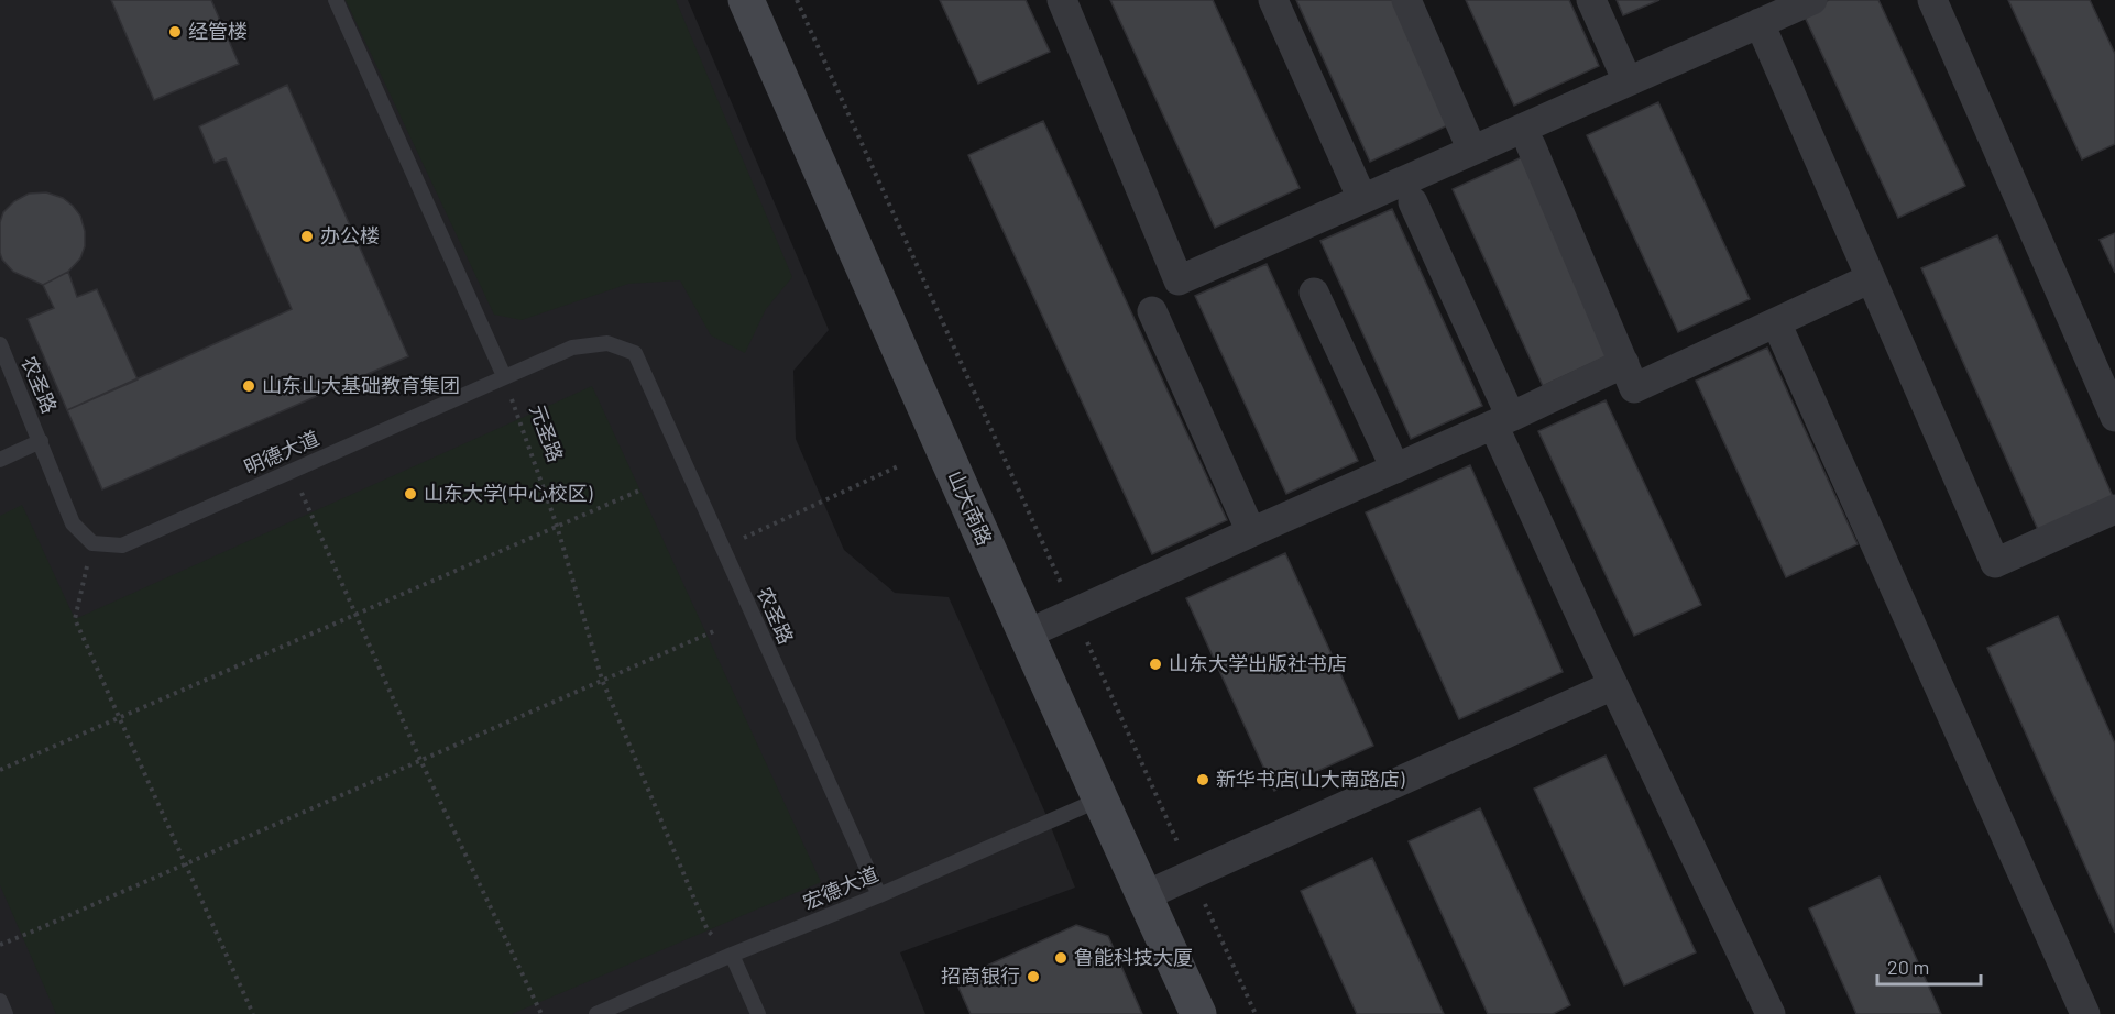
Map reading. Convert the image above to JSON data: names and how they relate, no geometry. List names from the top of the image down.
{
  "streets": {
    "main road": ["山大南路"],
    "lane": ["农圣路", "明德大道", "宏德大道"],
    "path": ["元圣路"]
  },
  "crossings": [
    ["农圣路", "明德大道"],
    ["农圣路", "宏德大道"],
    ["元圣路", "明德大道"],
    ["元圣路", "宏德大道"],
    ["山大南路", "宏德大道"]
  ],
  "places": [
    "经管楼",
    "办公楼",
    "山东山大基础教育集团",
    "山东大学(中心校区)",
    "山东大学出版社书店",
    "新华书店(山大南路店)",
    "鲁能科技大厦",
    "招商银行"
  ],
  "scale_bar": "20 m"
}
